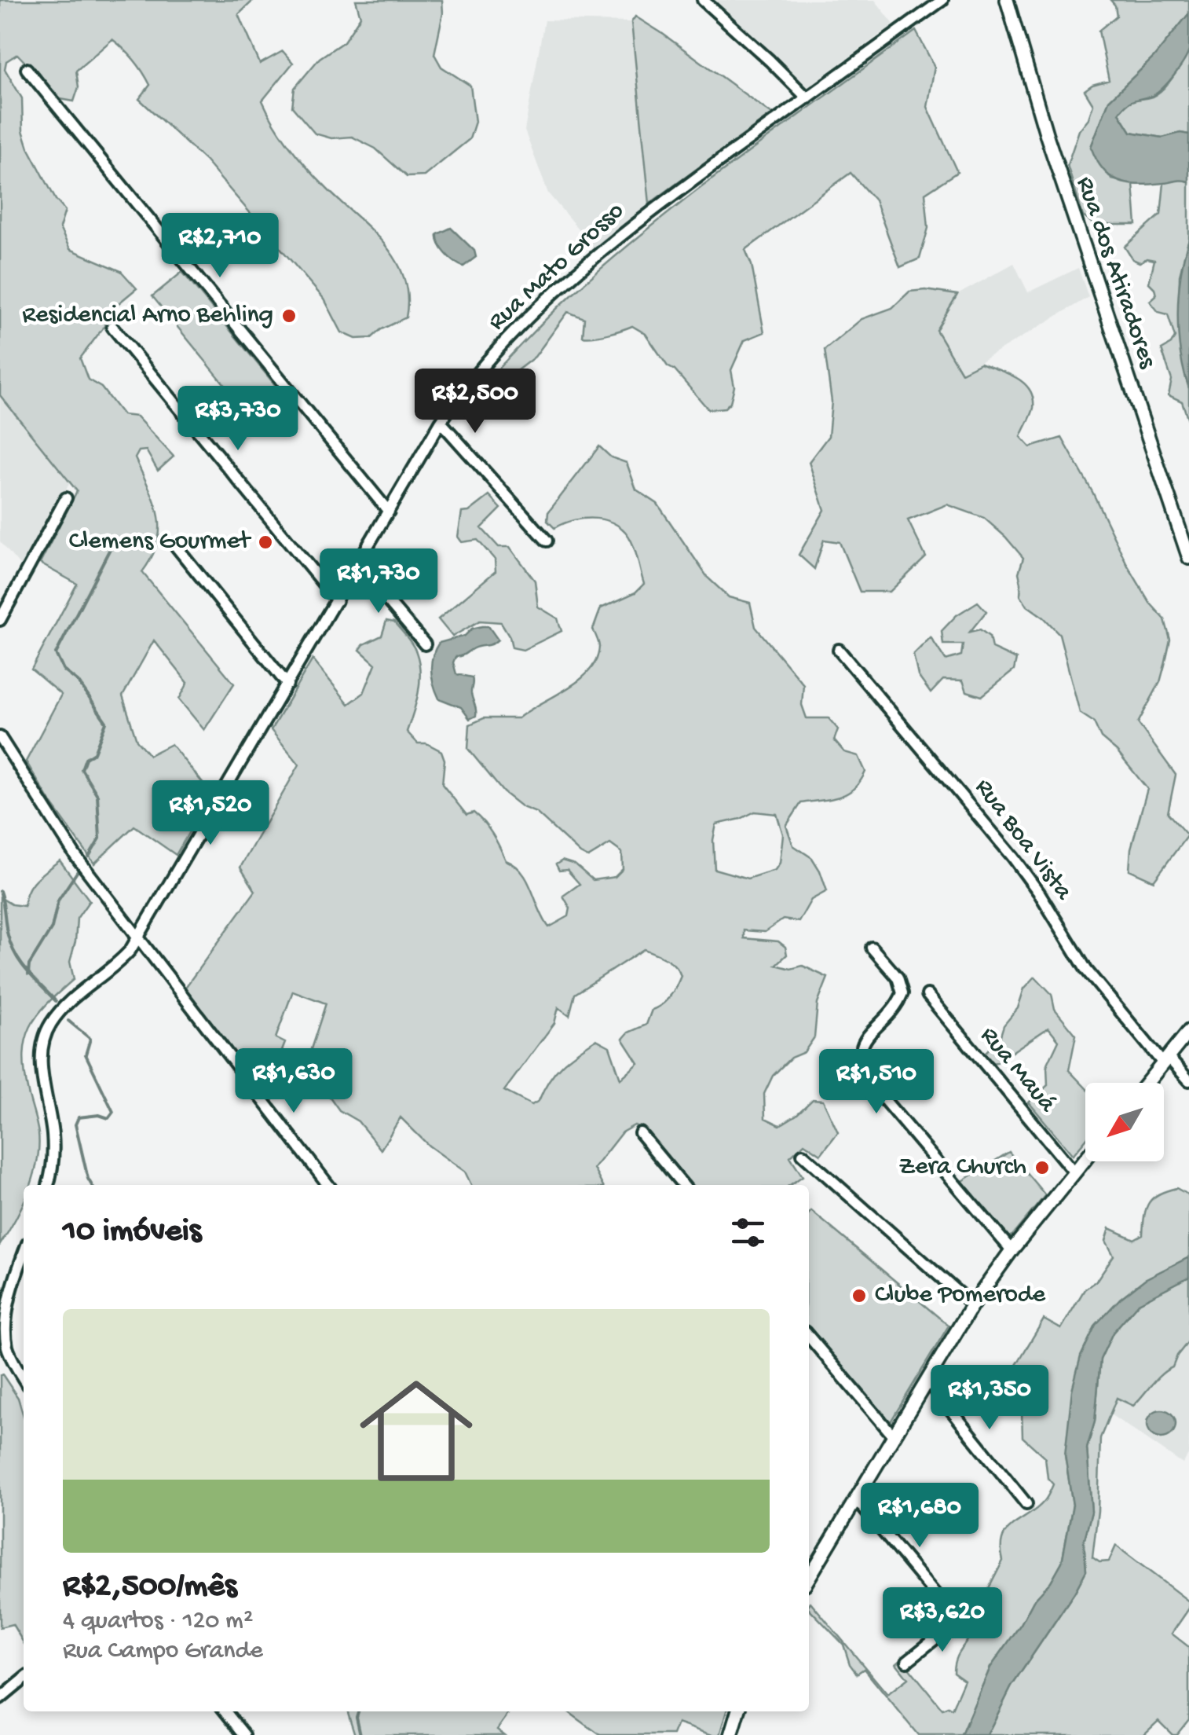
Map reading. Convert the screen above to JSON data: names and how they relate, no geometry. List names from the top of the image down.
{
  "streets": {
    "main road": ["Rua dos Atiradores"],
    "street": ["Rua Mato Grosso", "Rua Boa Vista", "Rua Mauá"]
  },
  "places": [
    "Residencial Arno Behling",
    "Clemens Gourmet",
    "Zera Church",
    "Clube Pomerode"
  ],
  "north": "bottom left",
  "page": {
    "price": [
      "R$2,710",
      "R$2,500",
      "R$3,730",
      "R$1,730",
      "R$1,520",
      "R$1,630",
      "R$1,510",
      "R$1,350",
      "R$1,680",
      "R$3,620"
    ],
    "heading": "10 imóveis",
    "list": [
      {
        "name": "R$2,500/mês",
        "note": "4 quartos · 120 m² · Rua Campo Grande"
      }
    ]
  }
}
